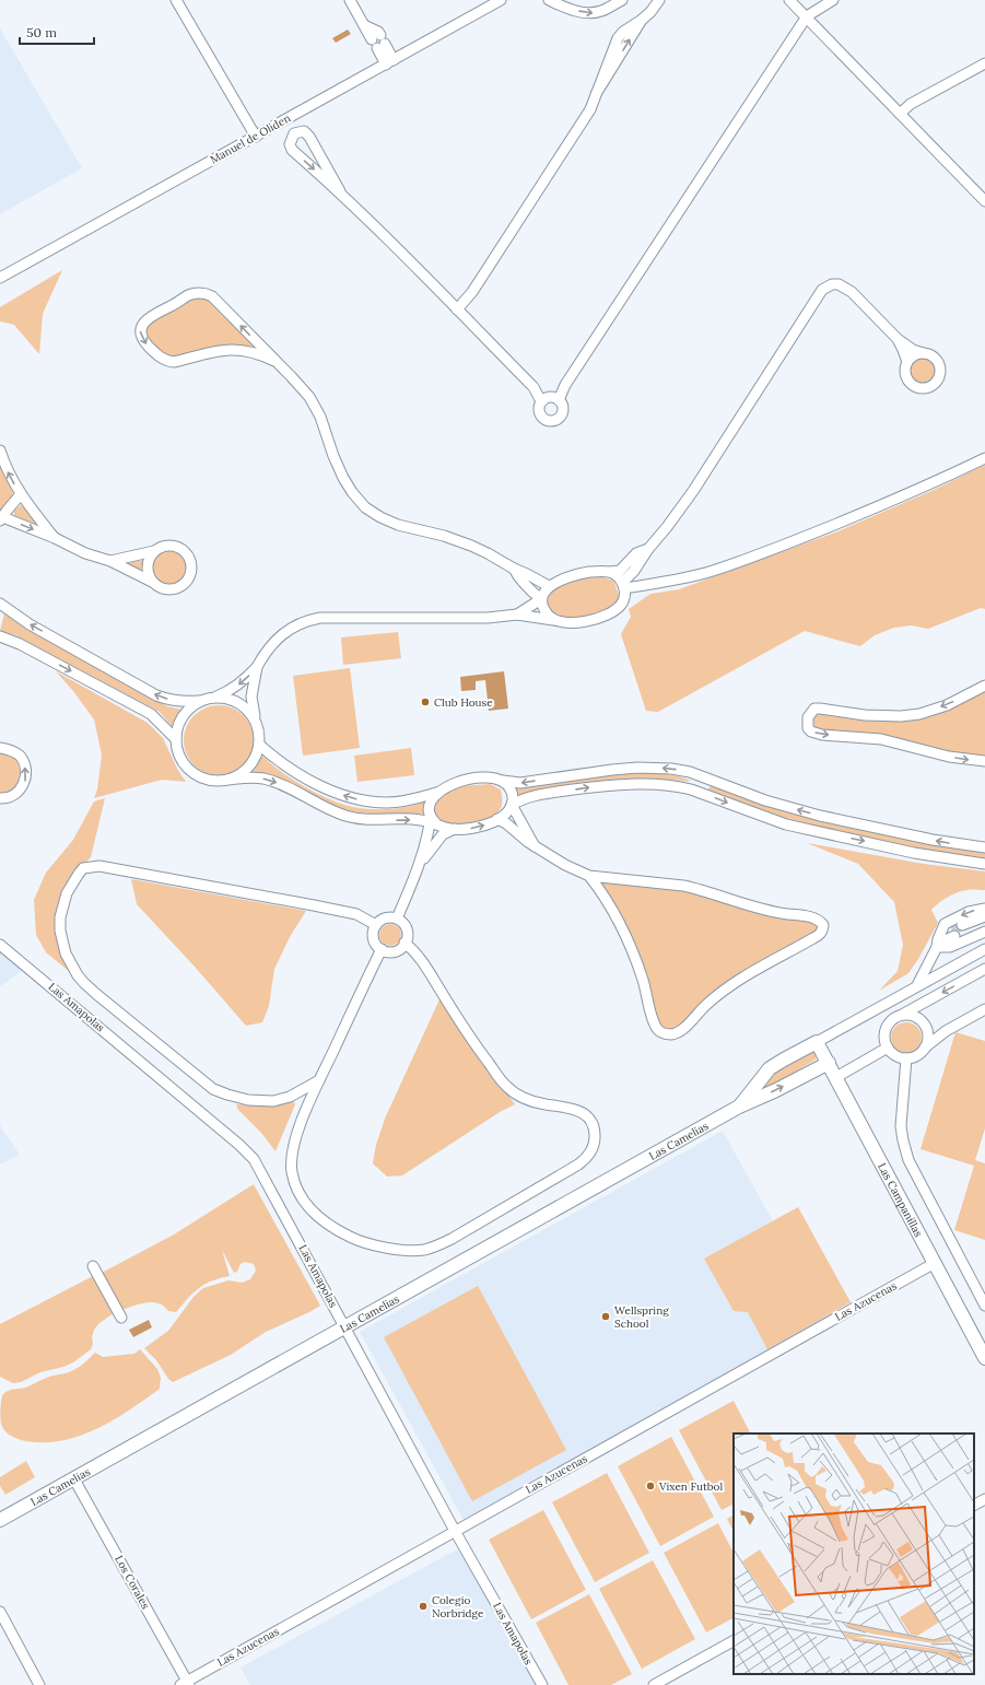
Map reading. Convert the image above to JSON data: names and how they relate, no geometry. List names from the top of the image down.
{
  "streets": {
    "street": [
      "Manuel de Oliden",
      "Las Amapolas",
      "Las Camelias",
      "Las Campanillas",
      "Las Azucenas",
      "Los Corales"
    ]
  },
  "crossings": [
    ["Las Amapolas", "Las Camelias"],
    ["Las Amapolas", "Las Azucenas"],
    ["Las Camelias", "Las Campanillas"],
    ["Las Camelias", "Los Corales"],
    ["Las Campanillas", "Las Azucenas"],
    ["Las Azucenas", "Los Corales"]
  ],
  "places": [
    "Club House",
    "Wellspring School",
    "Vixen Futbol",
    "Colegio Norbridge"
  ],
  "scale_bar": "50 m"
}
